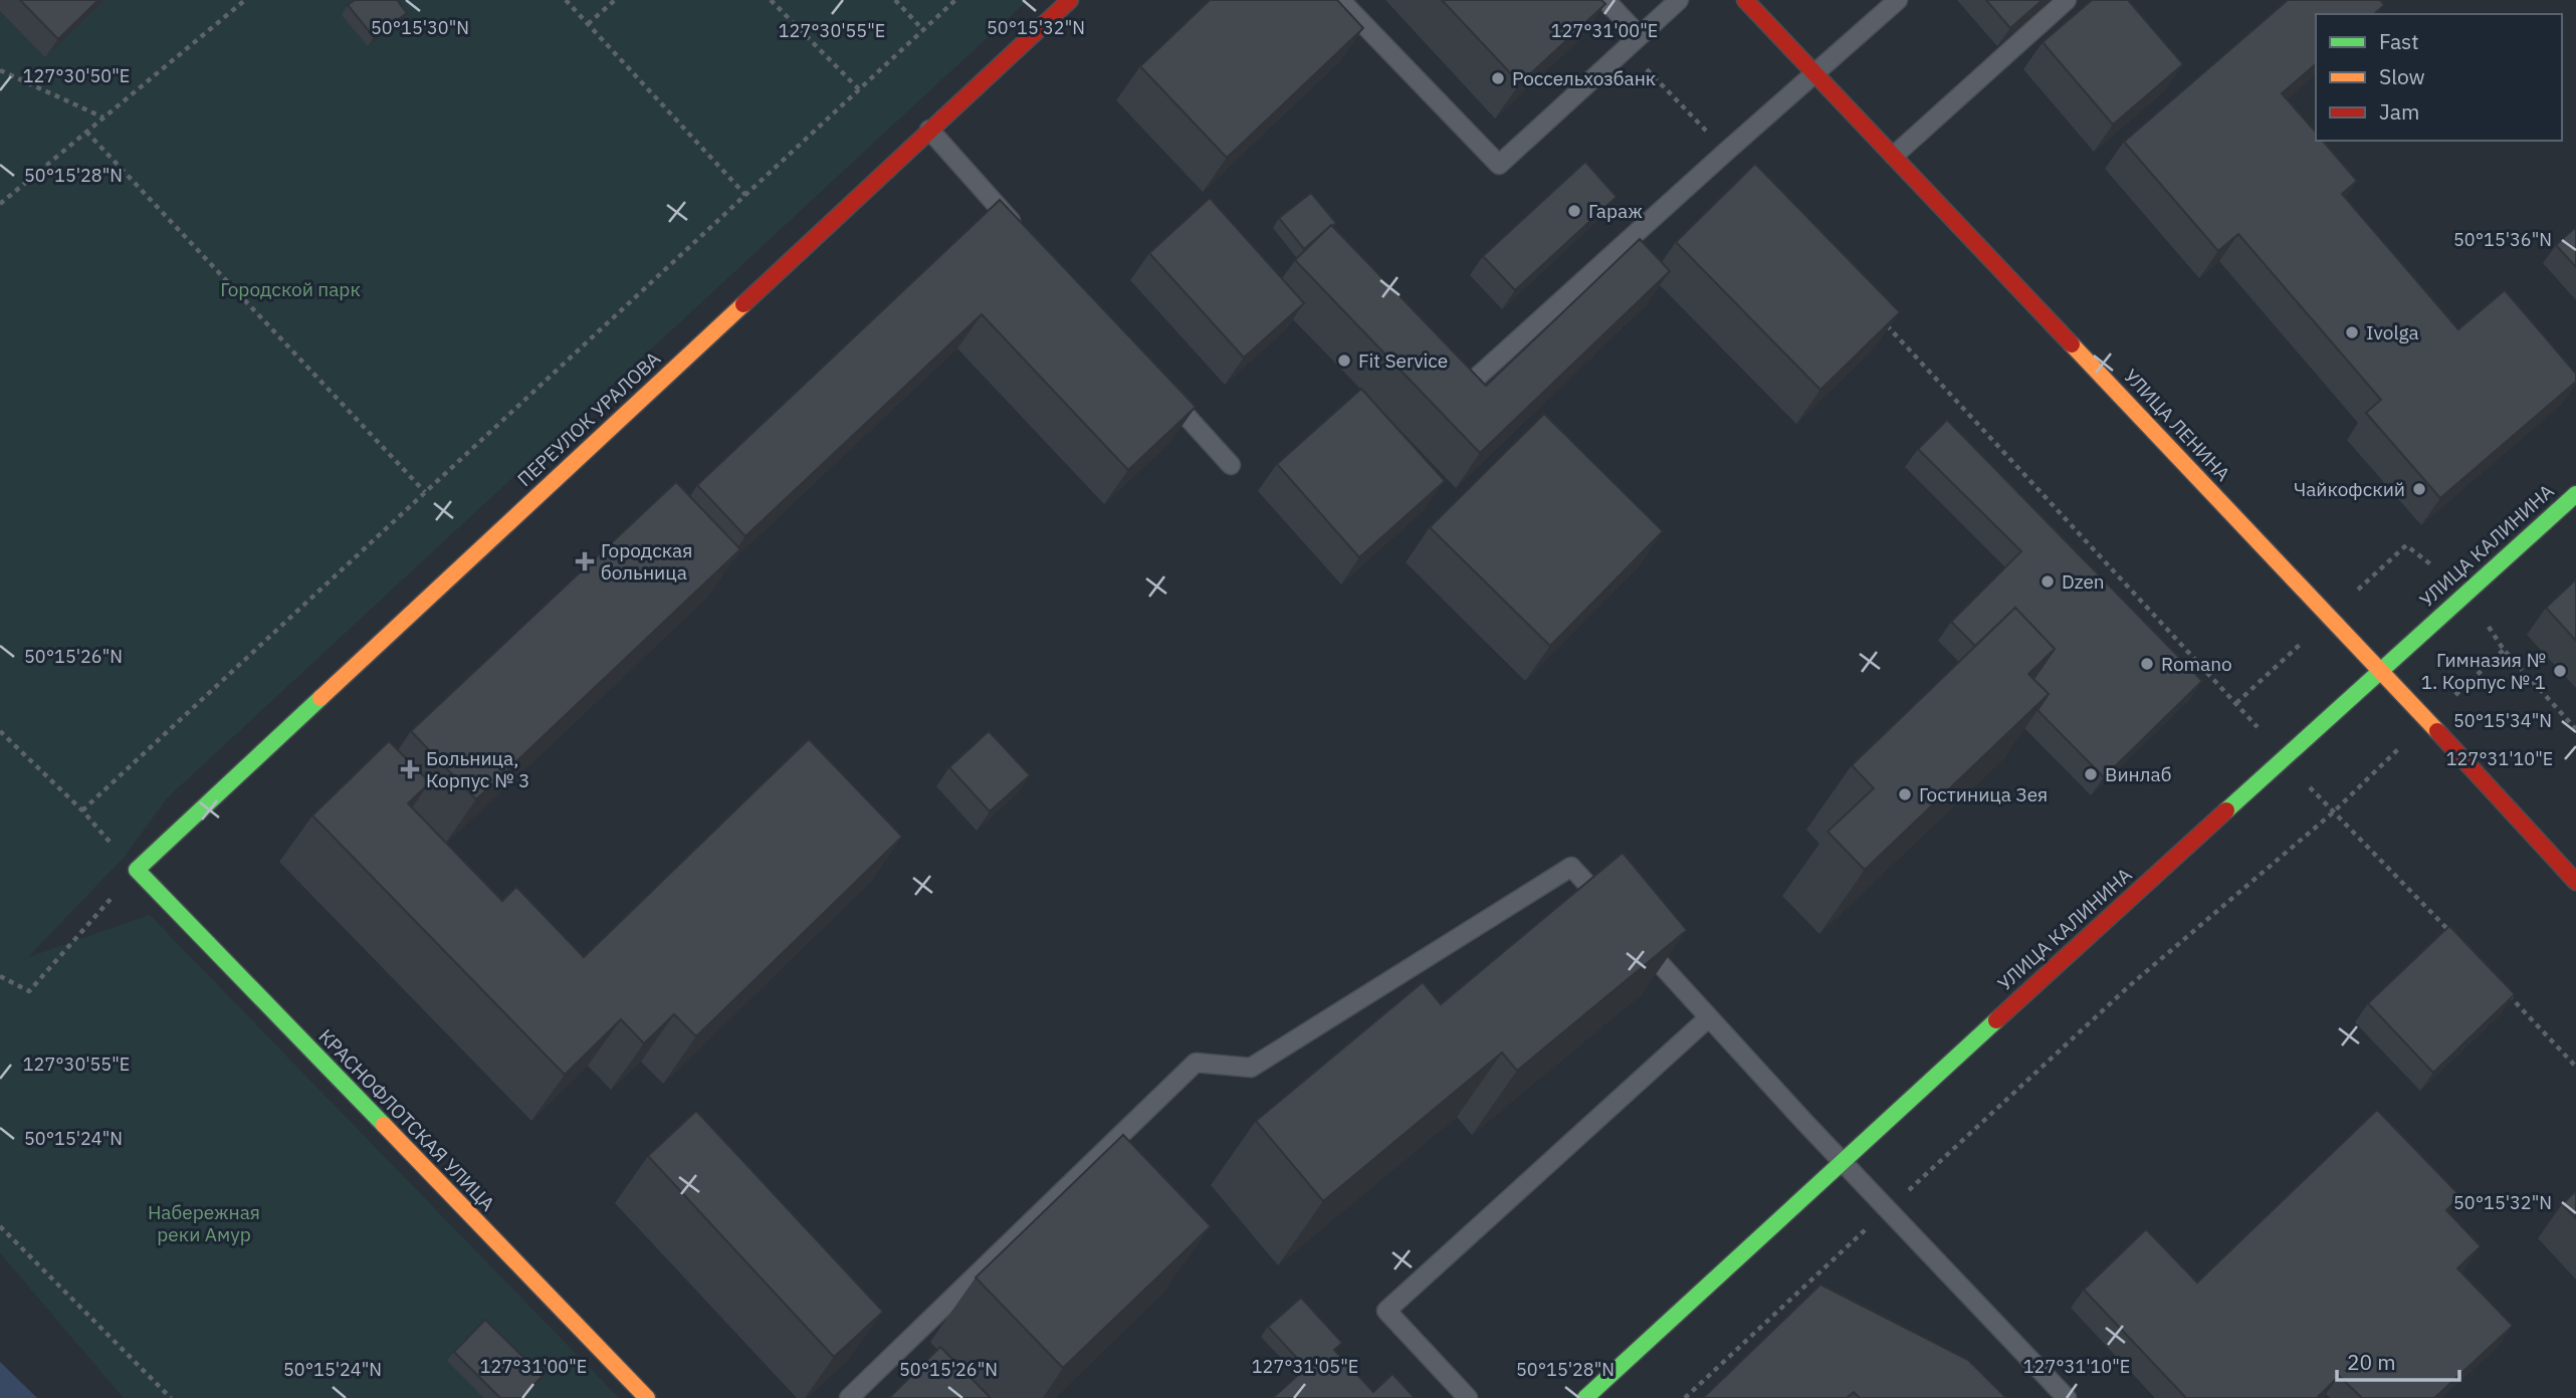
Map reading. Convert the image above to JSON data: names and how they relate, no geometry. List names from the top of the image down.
{
  "streets": {
    "main road": [
      "ПЕРЕУЛОК УРАЛОВА",
      "УЛИЦА ЛЕНИНА",
      "УЛИЦА КАЛИНИНА",
      "КРАСНОФЛОТСКАЯ УЛИЦА"
    ]
  },
  "crossings": [
    ["ПЕРЕУЛОК УРАЛОВА", "КРАСНОФЛОТСКАЯ УЛИЦА"],
    ["УЛИЦА ЛЕНИНА", "УЛИЦА КАЛИНИНА"]
  ],
  "parks": ["Городской парк", "Набережная реки Амур"],
  "places": {
    "other": [
      "Россельхозбанк",
      "Гараж",
      "Ivolga",
      "Fit Service",
      "Чайкофский",
      "Dzen",
      "Romano",
      "Гимназия № 1. Корпус № 1",
      "Винлаб",
      "Гостиница Зея"
    ],
    "health": ["Городская больница", "Больница, Корпус № 3"]
  },
  "legend": ["Fast", "Slow", "Jam"],
  "scale_bar": "20 m",
  "coordinates": [
    "50°15'30\"N",
    "50°15'32\"N",
    "127°30'55\"E",
    "127°31'00\"E",
    "127°30'50\"E",
    "50°15'28\"N",
    "50°15'36\"N",
    "50°15'26\"N",
    "50°15'34\"N",
    "127°31'10\"E",
    "50°15'24\"N",
    "127°31'05\"E"
  ]
}
